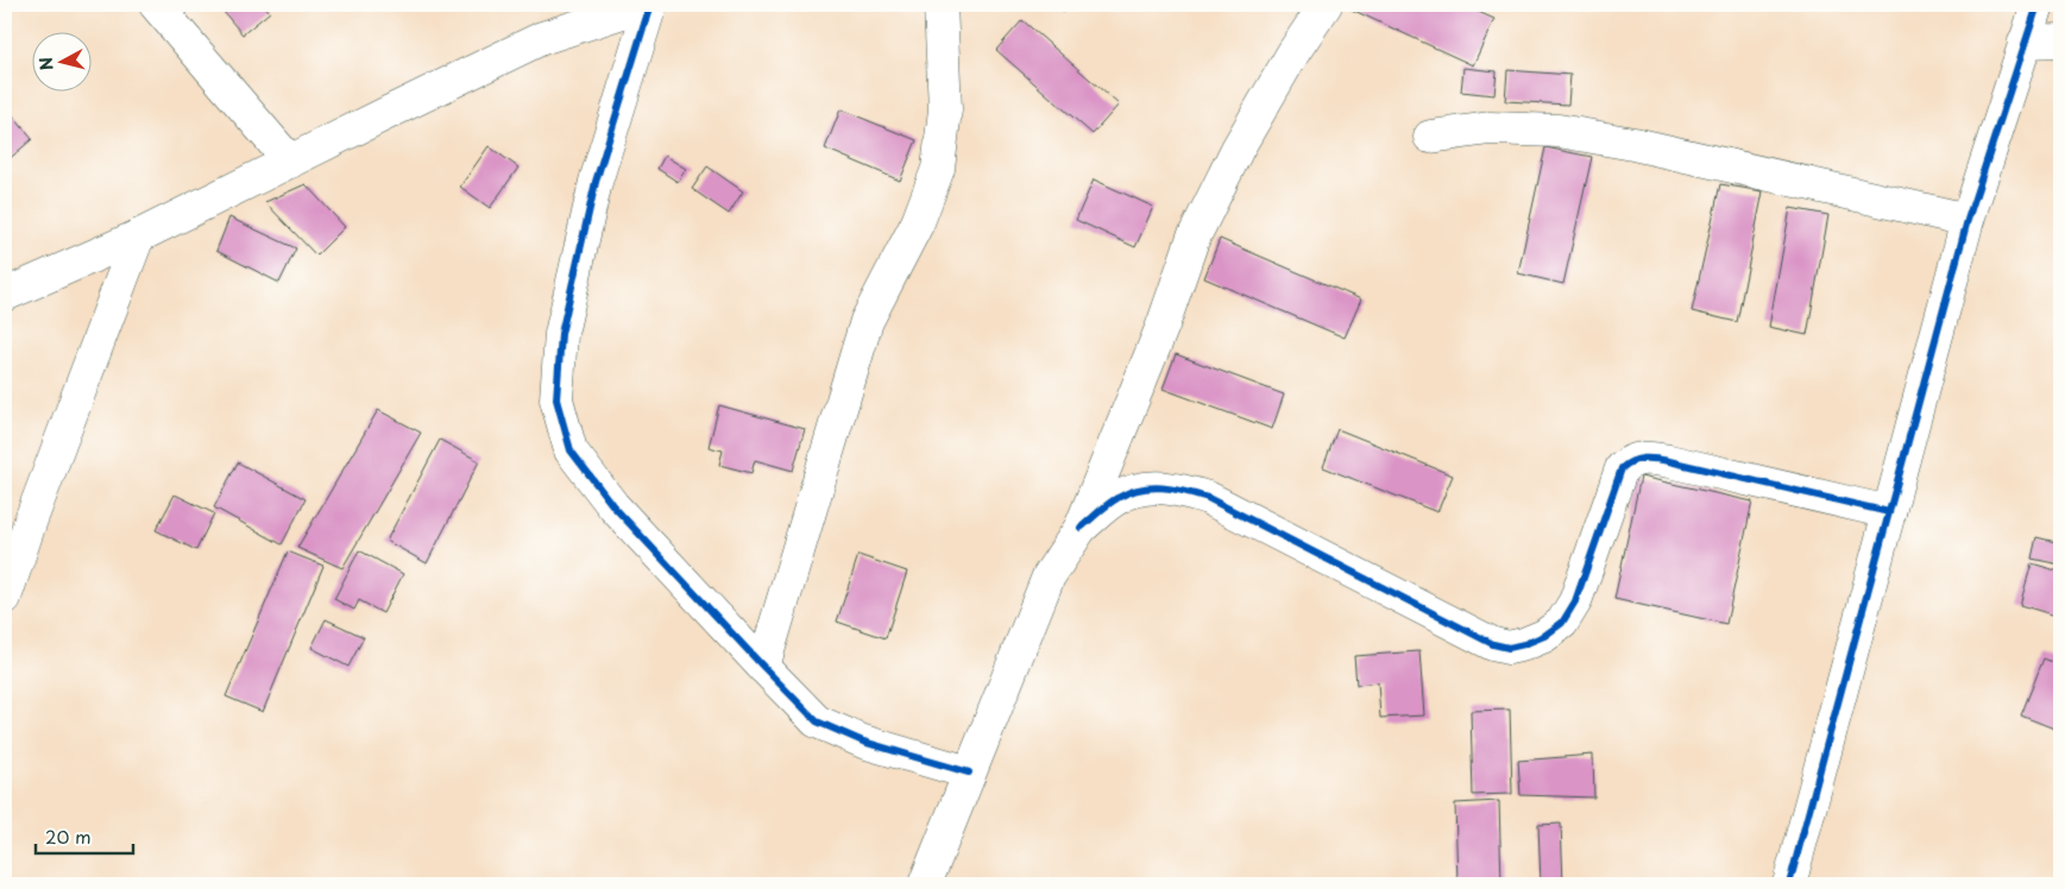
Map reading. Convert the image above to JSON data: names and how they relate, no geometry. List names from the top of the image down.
{
  "scale_bar": "20 m",
  "north": "left"
}
